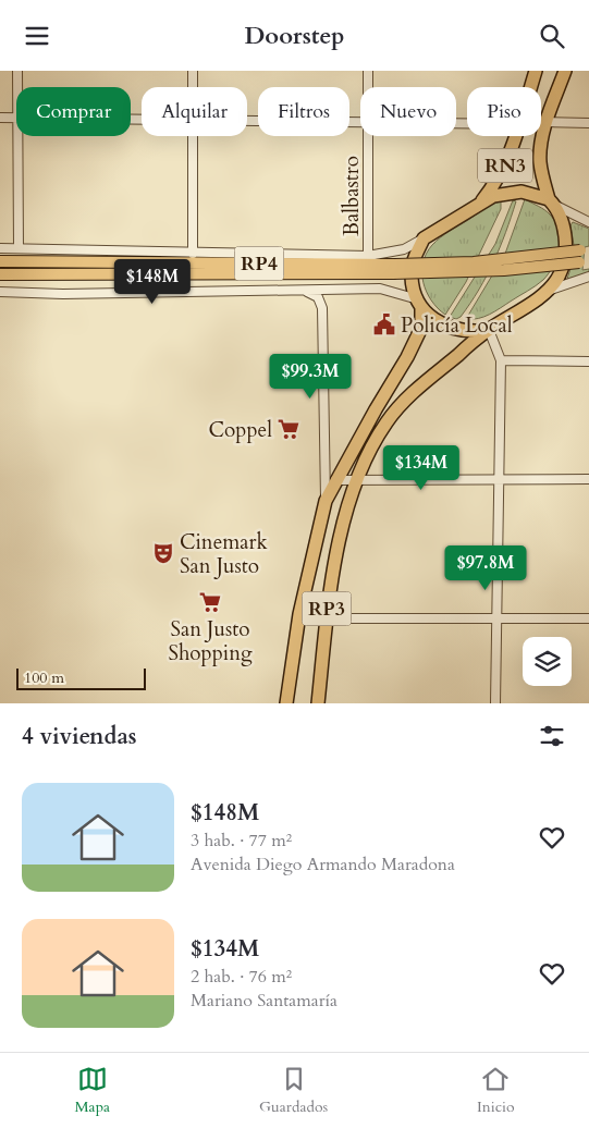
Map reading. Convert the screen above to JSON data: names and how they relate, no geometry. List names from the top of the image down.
{
  "streets": {
    "highway": ["RN3", "RP3"],
    "main road": ["RP4"],
    "street": ["Balbastro"]
  },
  "crossings": [
    ["RN3", "RP3"]
  ],
  "places": {
    "public building": ["Policía Local"],
    "supermarket": ["Coppel", "San Justo Shopping"],
    "theatre": ["Cinemark San Justo"]
  },
  "scale_bar": "100 m",
  "page": {
    "header": "Doorstep",
    "chip": [
      "Comprar",
      "Alquilar",
      "Filtros",
      "Nuevo",
      "Piso"
    ],
    "price": [
      "$148M",
      "$99.3M",
      "$134M",
      "$97.8M"
    ],
    "scale": "100 m",
    "heading": "4 viviendas",
    "list": [
      {
        "name": "$148M",
        "note": "3 hab. · 77 m² · Avenida Diego Armando Maradona"
      },
      {
        "name": "$134M",
        "note": "2 hab. · 76 m² · Mariano Santamaría"
      }
    ],
    "tabs": ["Mapa", "Guardados", "Inicio"]
  }
}
